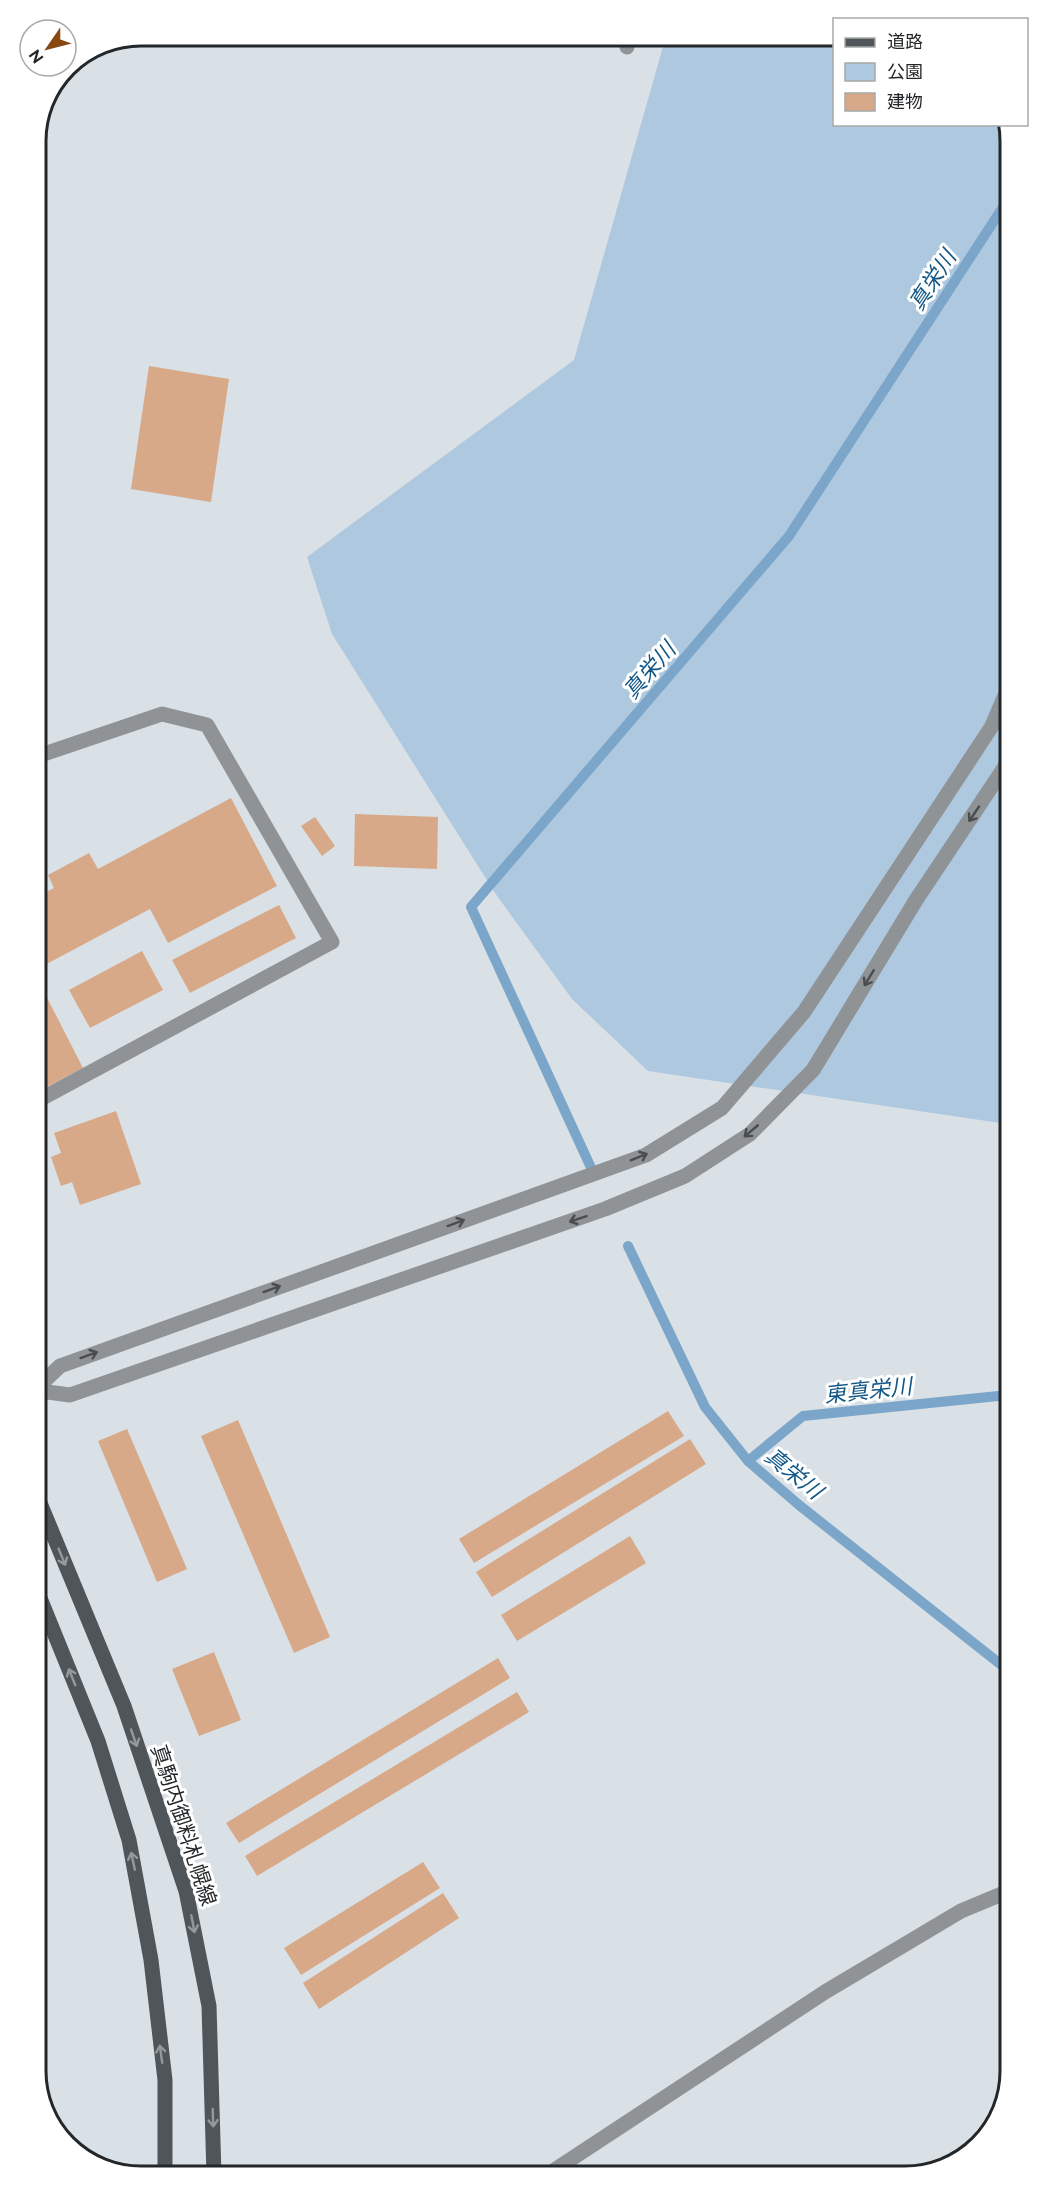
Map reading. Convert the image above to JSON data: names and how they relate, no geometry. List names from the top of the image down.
{
  "streets": {
    "main road": ["真駒内御料札幌線"]
  },
  "water": ["真栄川", "東真栄川"],
  "legend": ["道路", "公園", "建物"],
  "north": "bottom left"
}
